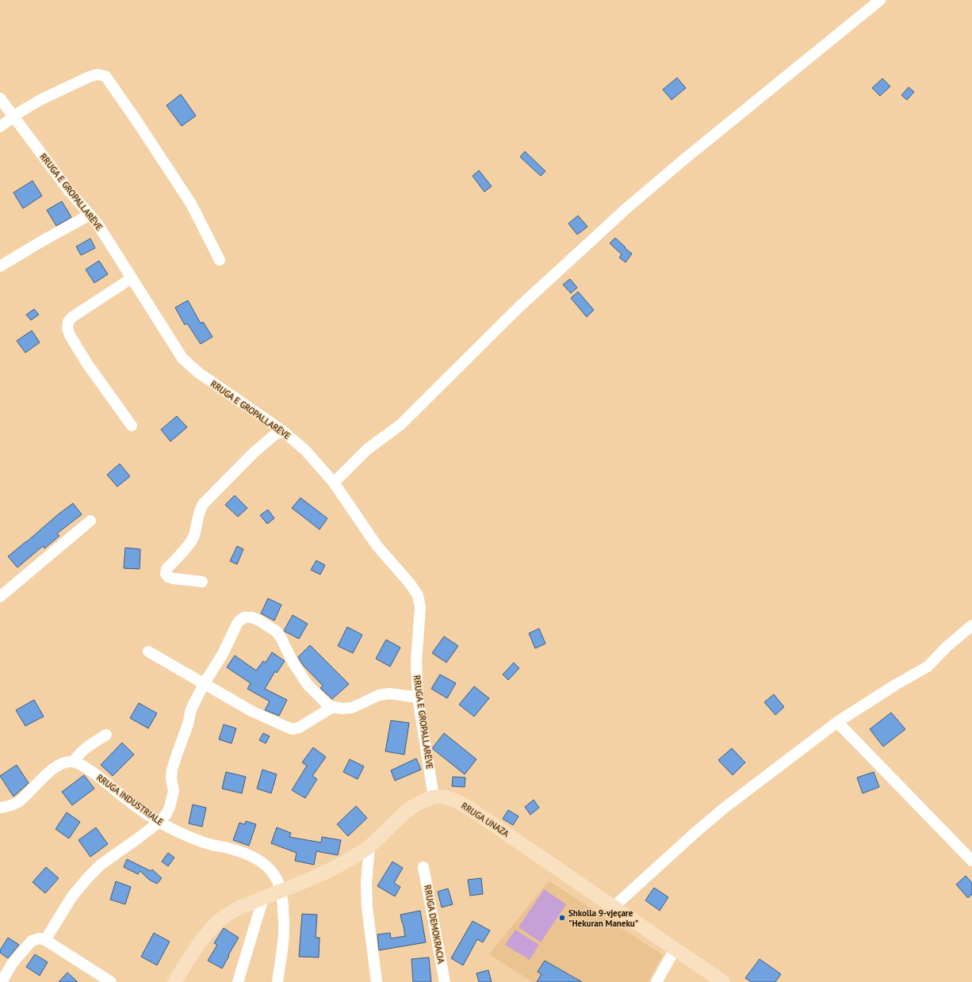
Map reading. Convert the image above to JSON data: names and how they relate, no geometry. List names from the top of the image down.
{
  "streets": {
    "main road": ["RRUGA UNAZA"],
    "street": ["RRUGA E GROPALLARËVE", "RRUGA INDUSTRIALE", "RRUGA DEMOKRACIA"]
  },
  "crossings": [
    ["RRUGA E GROPALLARËVE", "RRUGA UNAZA"],
    ["RRUGA INDUSTRIALE", "RRUGA UNAZA"]
  ],
  "places": ["Shkolla 9-vjeçare \"Hekuran Maneku\""]
}
